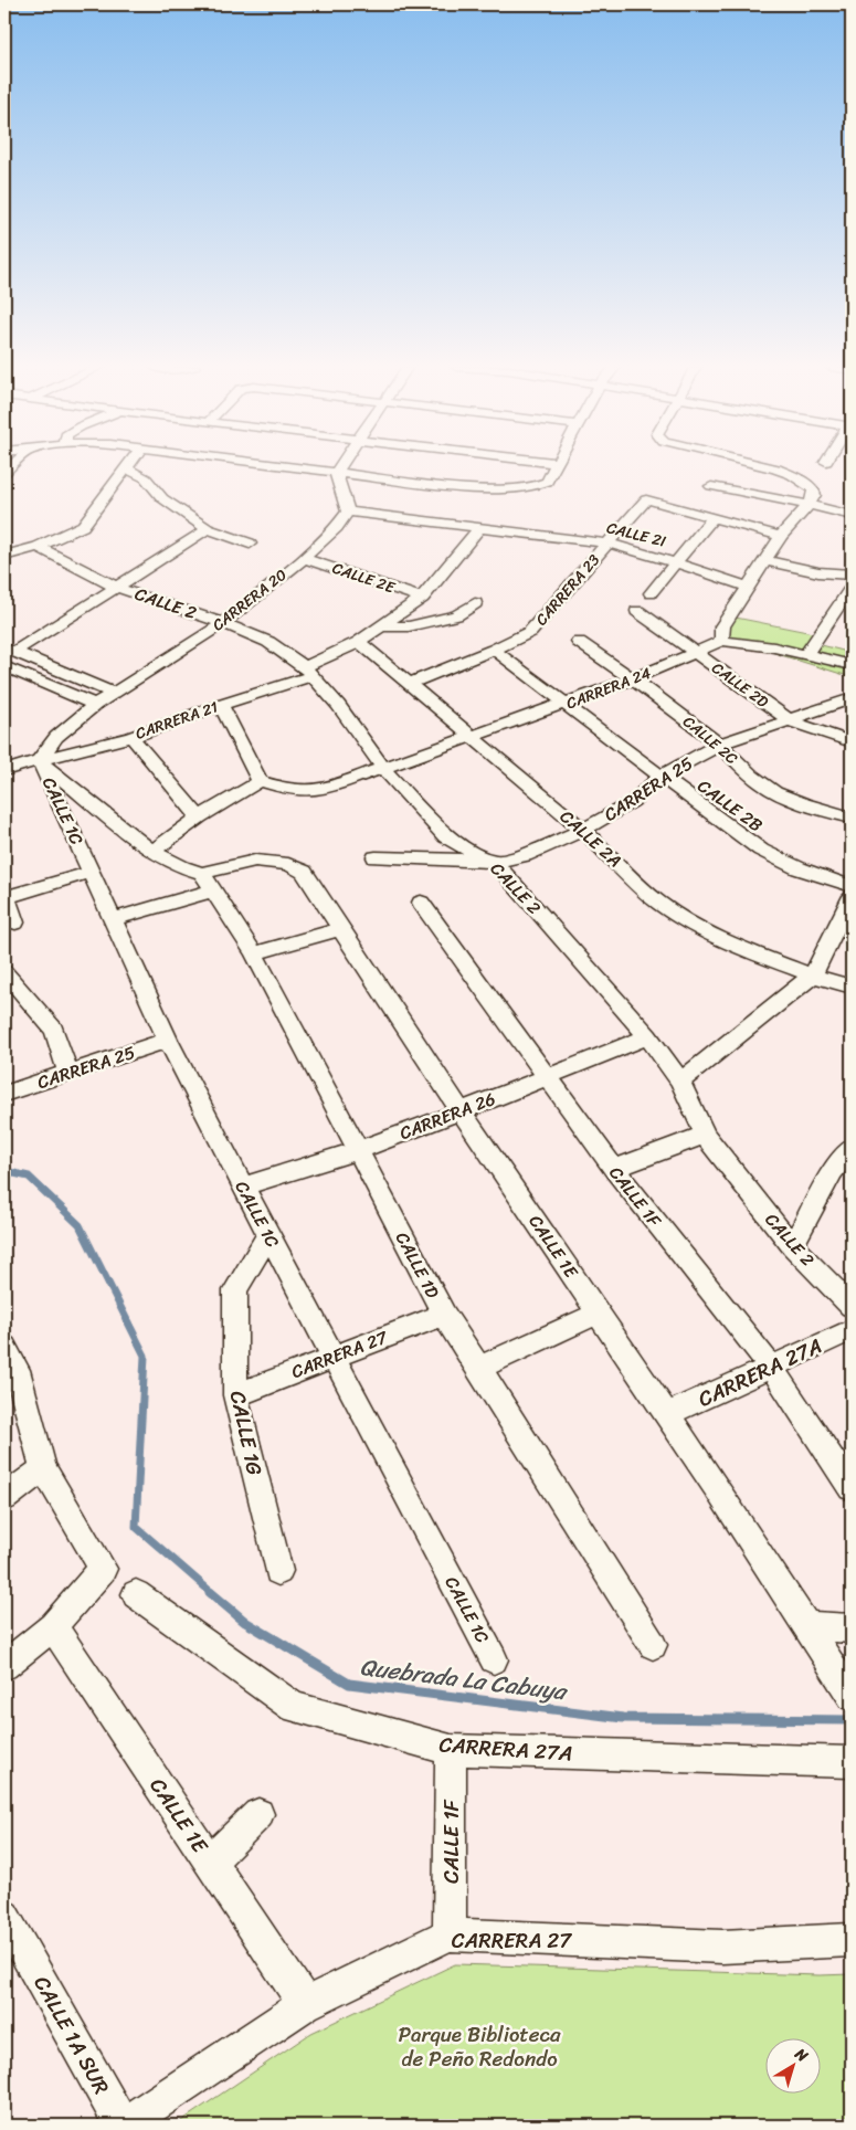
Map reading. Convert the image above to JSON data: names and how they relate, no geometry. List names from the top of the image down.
{
  "streets": {
    "street": [
      "CALLE 2I",
      "CALLE 2E",
      "CARRERA 23",
      "CARRERA 20",
      "CALLE 2",
      "CALLE 2D",
      "CARRERA 24",
      "CARRERA 21",
      "CALLE 2C",
      "CARRERA 25",
      "CALLE 2B",
      "CALLE 1C",
      "CALLE 2A",
      "CARRERA 26",
      "CALLE 1F",
      "CALLE 1E",
      "CALLE 1D",
      "CARRERA 27",
      "CARRERA 27A",
      "CALLE 1G",
      "CALLE 1A SUR"
    ]
  },
  "crossings": [
    ["CALLE 2I", "CARRERA 23"],
    ["CALLE 2I", "CARRERA 20"],
    ["CALLE 2I", "CARRERA 21"],
    ["CALLE 2E", "CARRERA 20"],
    ["CALLE 2E", "CARRERA 21"],
    ["CARRERA 23", "CALLE 2B"],
    ["CARRERA 23", "CALLE 2A"],
    ["CARRERA 20", "CALLE 2"],
    ["CARRERA 20", "CARRERA 21"],
    ["CARRERA 20", "CALLE 1C"],
    ["CALLE 2", "CARRERA 24"],
    ["CALLE 2", "CARRERA 21"],
    ["CALLE 2", "CARRERA 25"],
    ["CALLE 2", "CARRERA 26"],
    ["CALLE 2D", "CARRERA 24"],
    ["CALLE 2D", "CARRERA 25"],
    ["CARRERA 24", "CALLE 2C"],
    ["CARRERA 24", "CALLE 2B"],
    ["CARRERA 24", "CALLE 2A"],
    ["CARRERA 21", "CALLE 1C"],
    ["CARRERA 21", "CALLE 2A"],
    ["CALLE 2C", "CARRERA 25"],
    ["CARRERA 25", "CALLE 2B"],
    ["CARRERA 25", "CALLE 1C"],
    ["CARRERA 25", "CALLE 2A"],
    ["CALLE 1C", "CARRERA 26"],
    ["CALLE 1C", "CARRERA 27"],
    ["CALLE 1C", "CALLE 1G"],
    ["CARRERA 26", "CALLE 1F"],
    ["CARRERA 26", "CALLE 1E"],
    ["CARRERA 26", "CALLE 1D"],
    ["CALLE 1F", "CARRERA 27"],
    ["CALLE 1F", "CARRERA 27A"],
    ["CALLE 1E", "CALLE 1D"],
    ["CALLE 1E", "CARRERA 27"],
    ["CALLE 1E", "CARRERA 27A"],
    ["CALLE 1D", "CARRERA 27"],
    ["CARRERA 27", "CALLE 1G"],
    ["CARRERA 27", "CALLE 1A SUR"]
  ],
  "water": ["Quebrada La Cabuya"],
  "parks": ["Parque Biblioteca de Peño Redondo"],
  "north": "top right"
}
